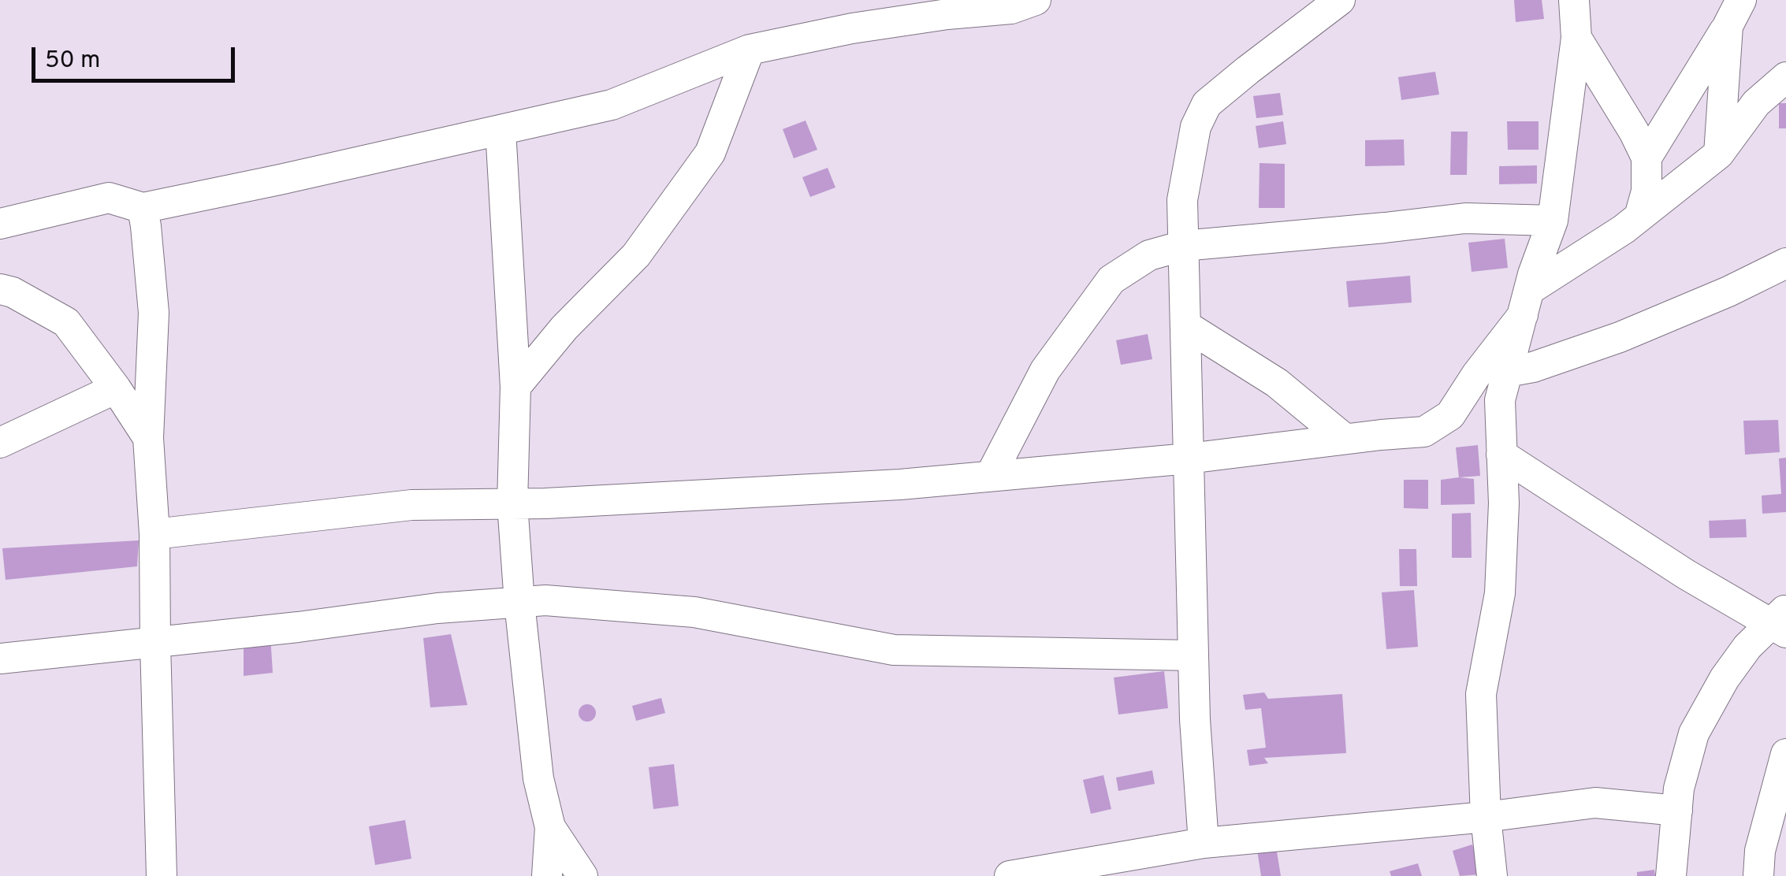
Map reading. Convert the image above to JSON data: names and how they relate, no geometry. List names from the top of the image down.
{
  "scale_bar": "50 m"
}
